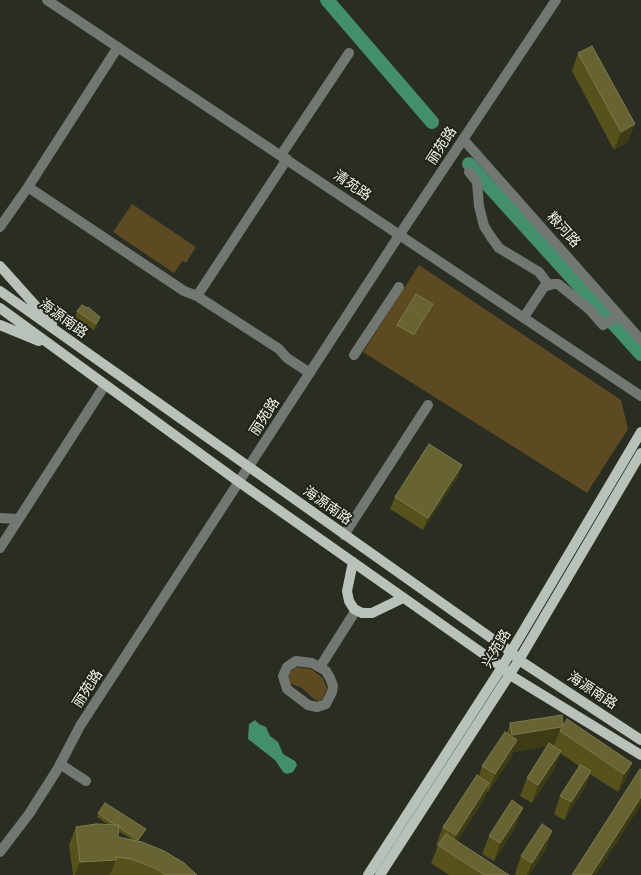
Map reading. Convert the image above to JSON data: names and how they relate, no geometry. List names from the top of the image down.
{
  "streets": {
    "main road": ["海源南路", "兴苑路"],
    "street": ["丽苑路", "清苑路", "粮河路"]
  },
  "crossings": [
    ["丽苑路", "清苑路"],
    ["丽苑路", "粮河路"],
    ["丽苑路", "海源南路"],
    ["海源南路", "兴苑路"]
  ]
}
